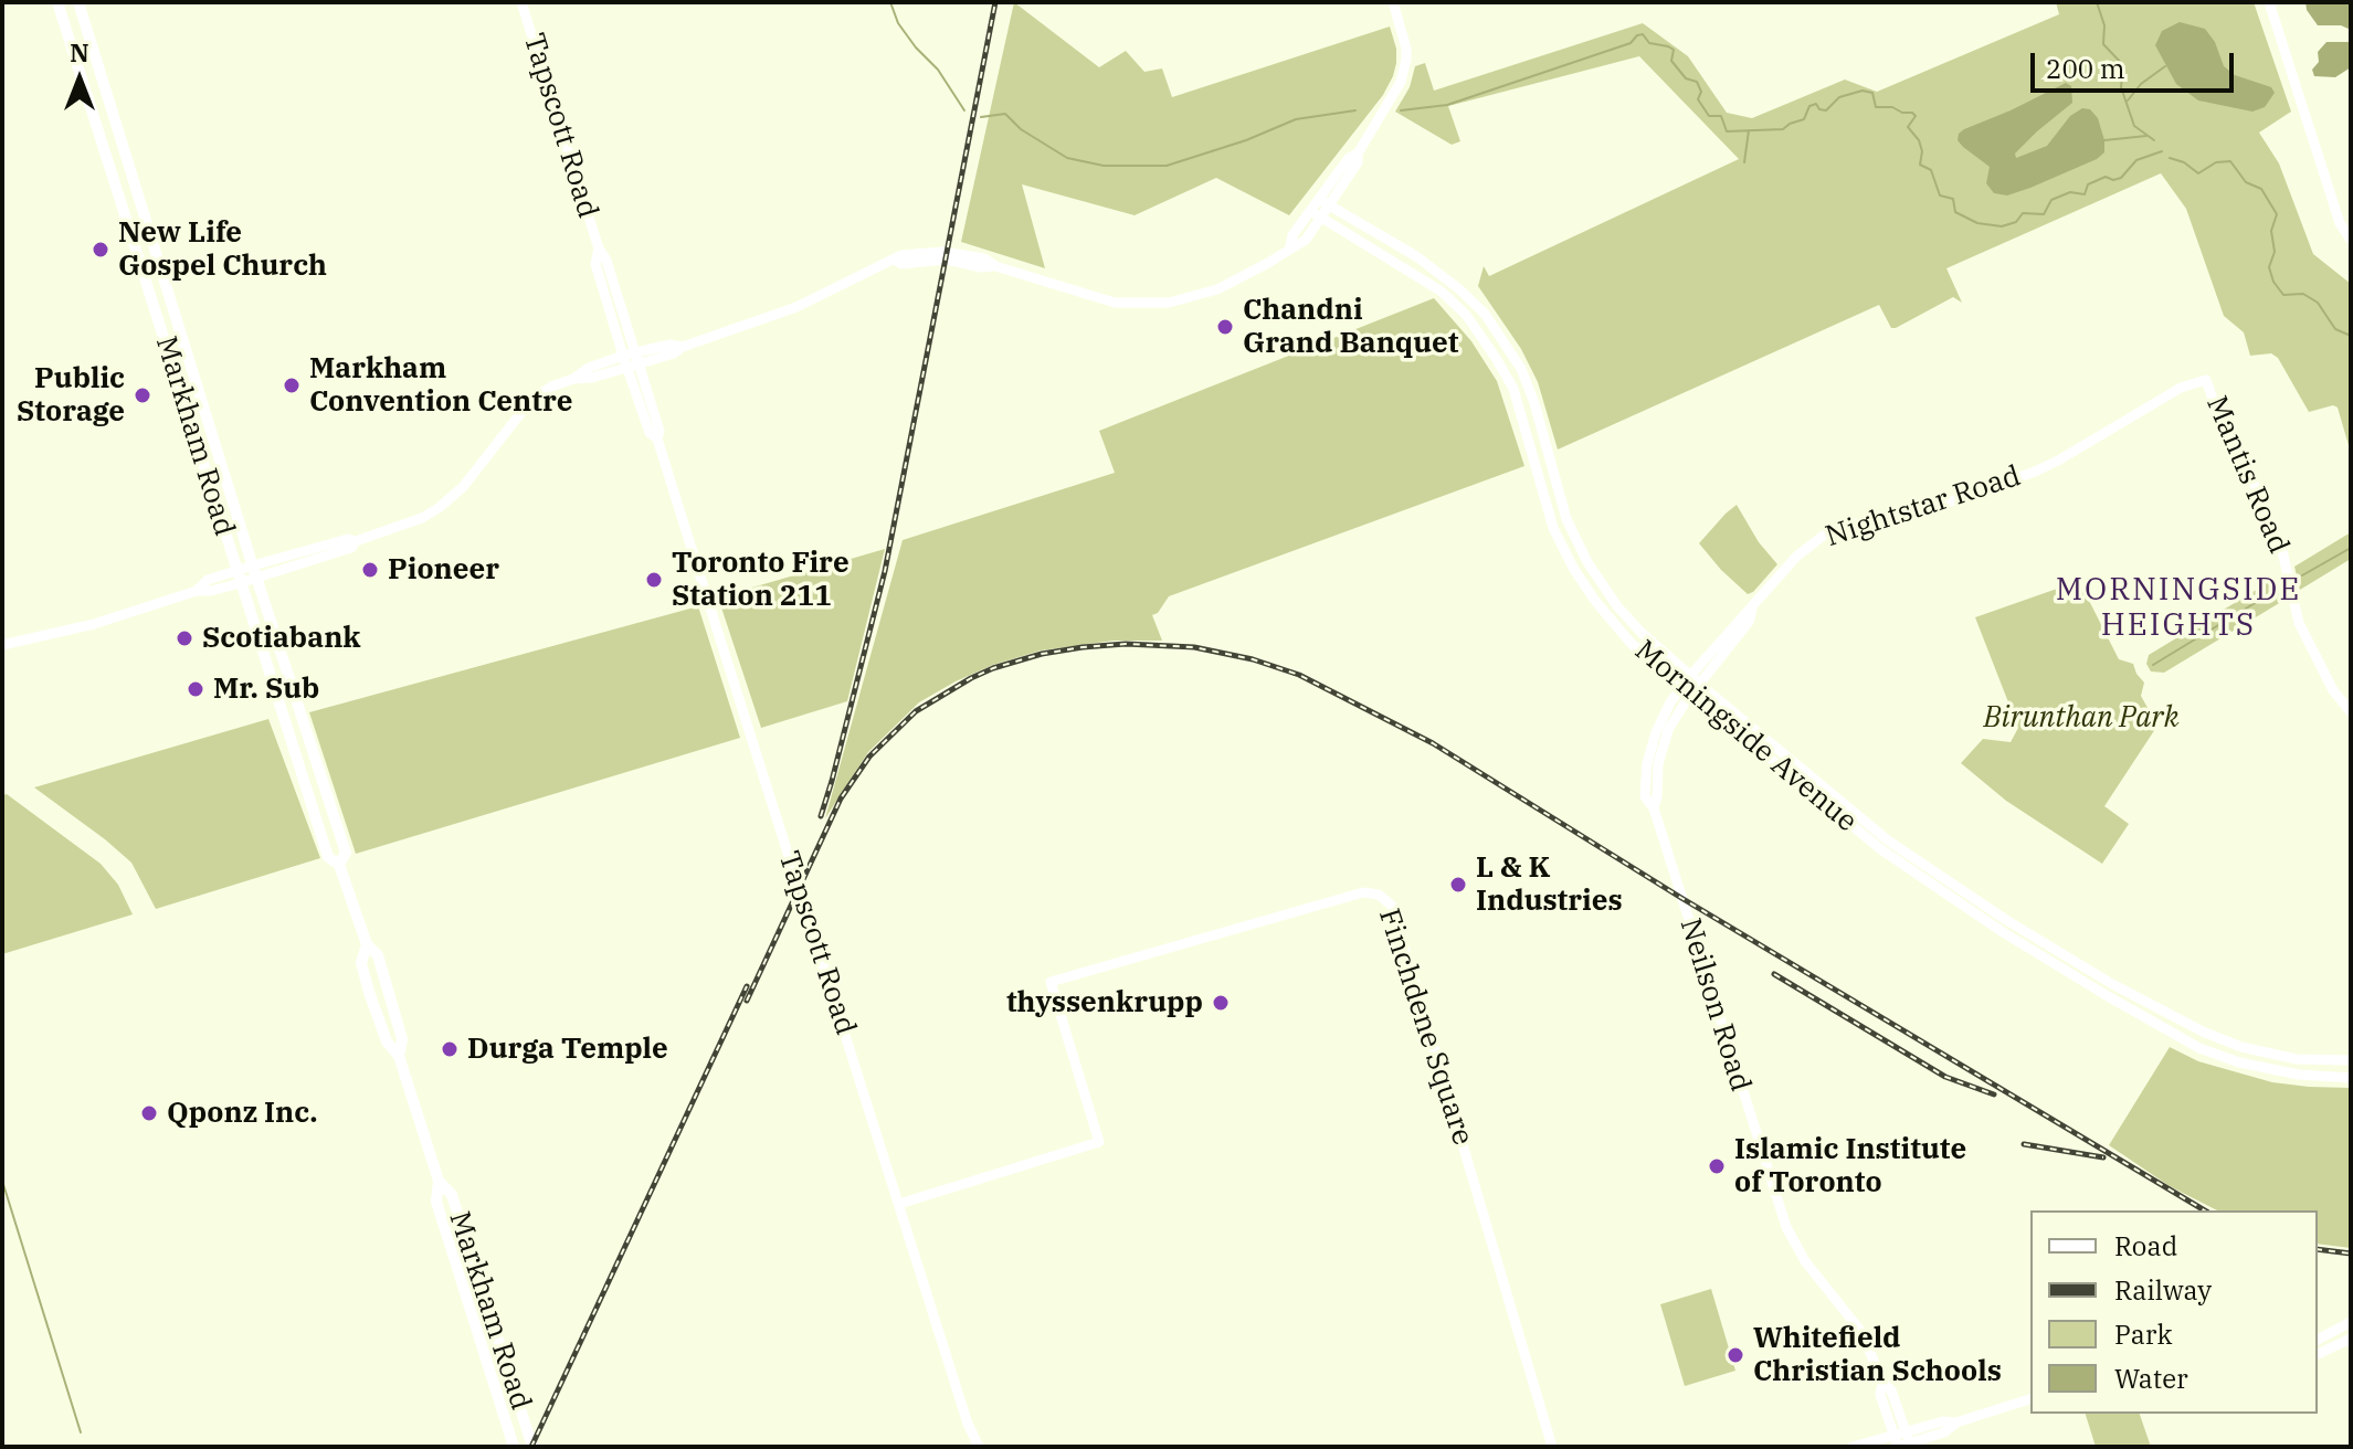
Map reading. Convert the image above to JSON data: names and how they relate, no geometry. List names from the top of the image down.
{
  "streets": {
    "main road": ["Markham Road"],
    "street": [
      "Tapscott Road",
      "Mantis Road",
      "Nightstar Road",
      "Morningside Avenue",
      "Neilson Road",
      "Finchdene Square"
    ]
  },
  "crossings": [
    ["Tapscott Road", "Finchdene Square"],
    ["Mantis Road", "Nightstar Road"],
    ["Nightstar Road", "Morningside Avenue"],
    ["Nightstar Road", "Neilson Road"],
    ["Morningside Avenue", "Neilson Road"]
  ],
  "districts": ["MORNINGSIDE HEIGHTS"],
  "parks": ["Birunthan Park"],
  "places": [
    "New Life Gospel Church",
    "Chandni Grand Banquet",
    "Markham Convention Centre",
    "Public Storage",
    "Pioneer",
    "Toronto Fire Station 211",
    "Scotiabank",
    "Mr. Sub",
    "L & K Industries",
    "thyssenkrupp",
    "Durga Temple",
    "Qponz Inc.",
    "Islamic Institute of Toronto",
    "Whitefield Christian Schools"
  ],
  "legend": [
    "Road",
    "Railway",
    "Park",
    "Water"
  ],
  "scale_bar": "200 m",
  "north": "top"
}
